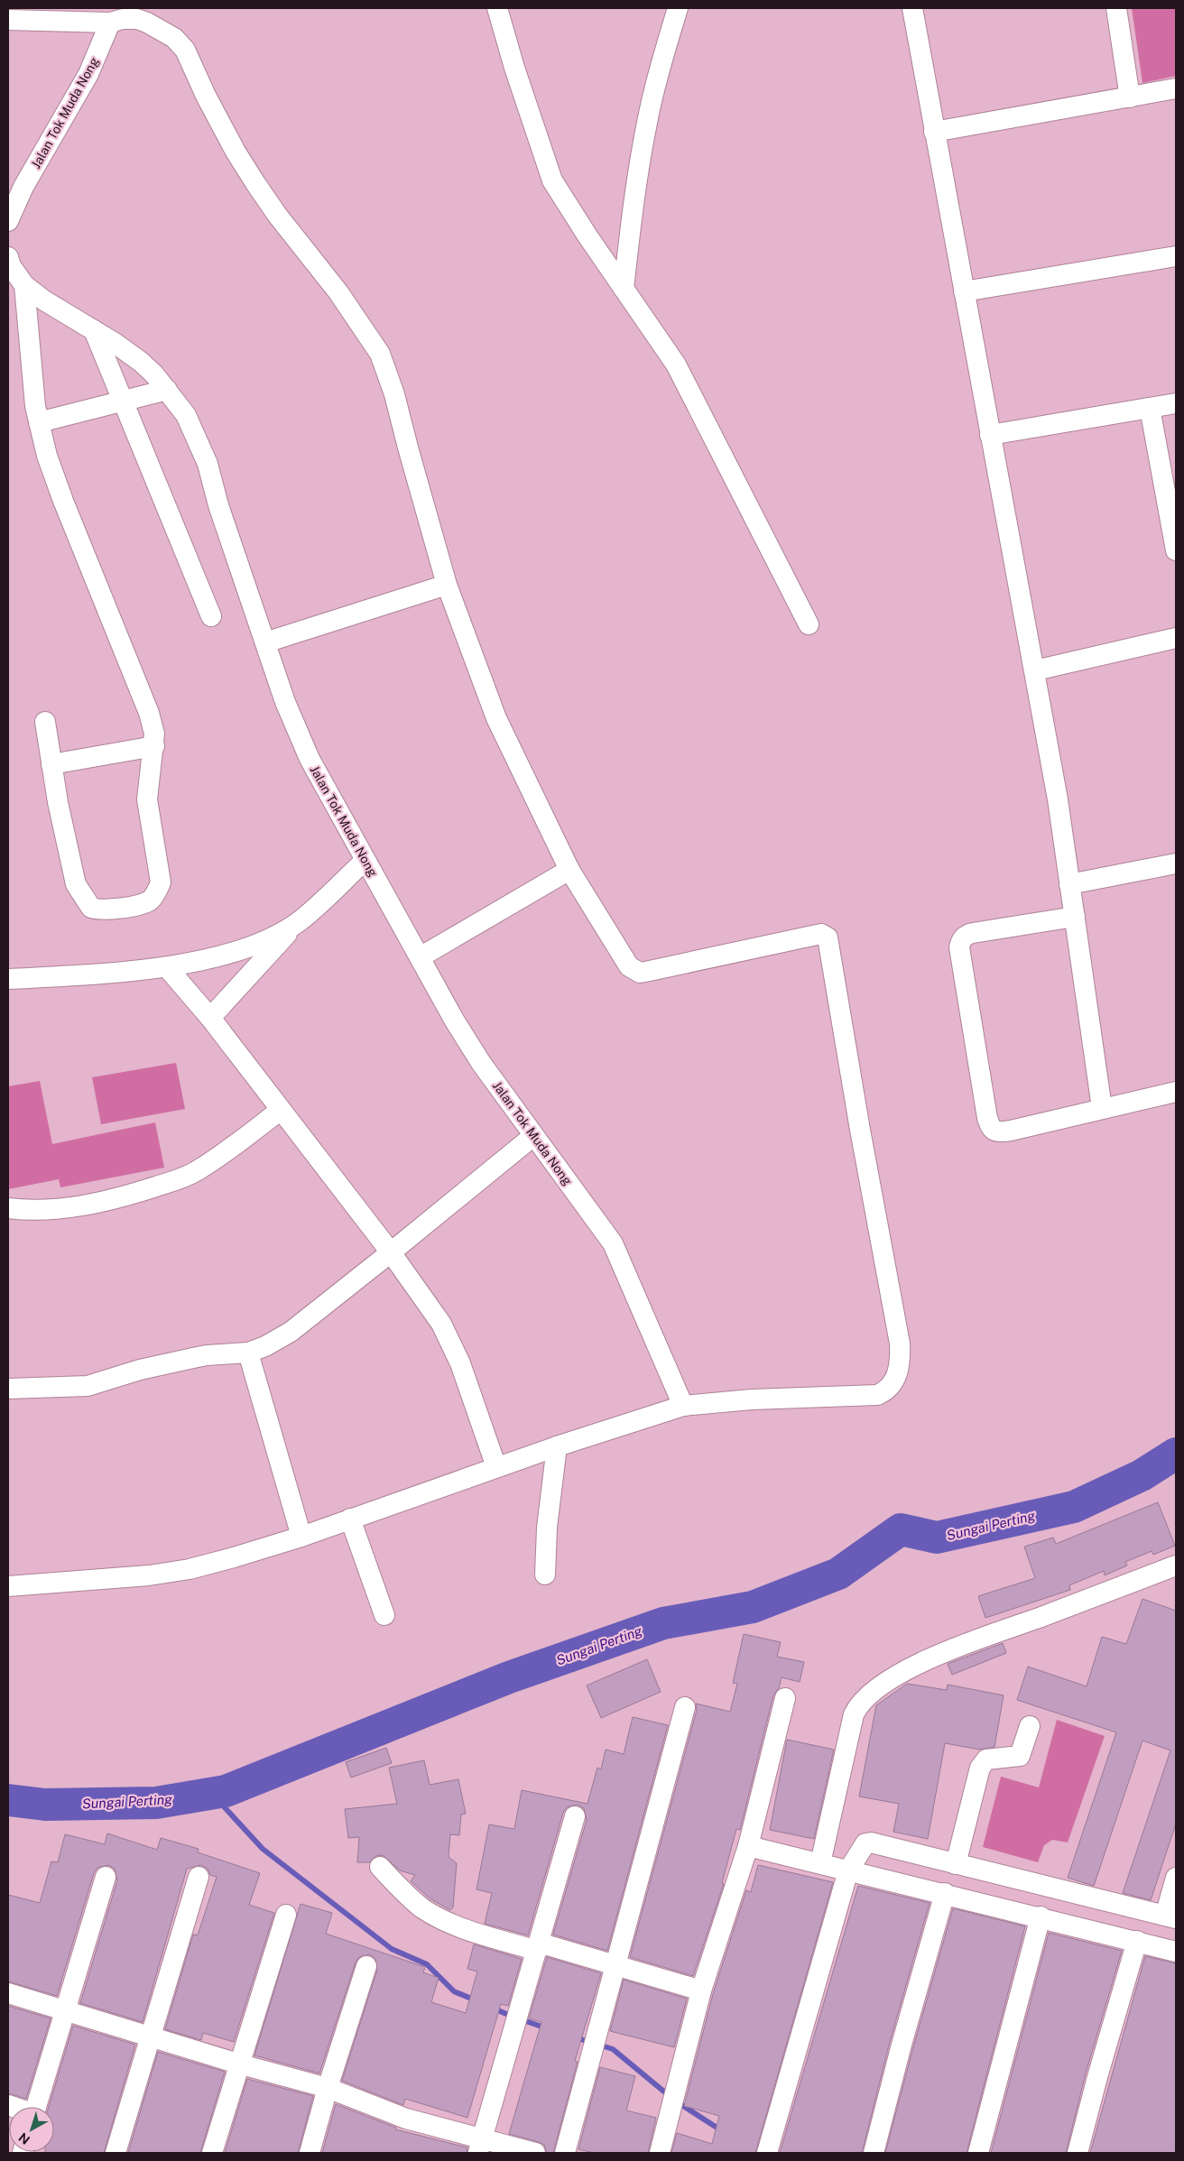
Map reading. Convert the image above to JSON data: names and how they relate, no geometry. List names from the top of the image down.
{
  "streets": {
    "street": ["Jalan Tok Muda Nong"]
  },
  "water": ["Sungai Perting"],
  "north": "bottom left"
}
